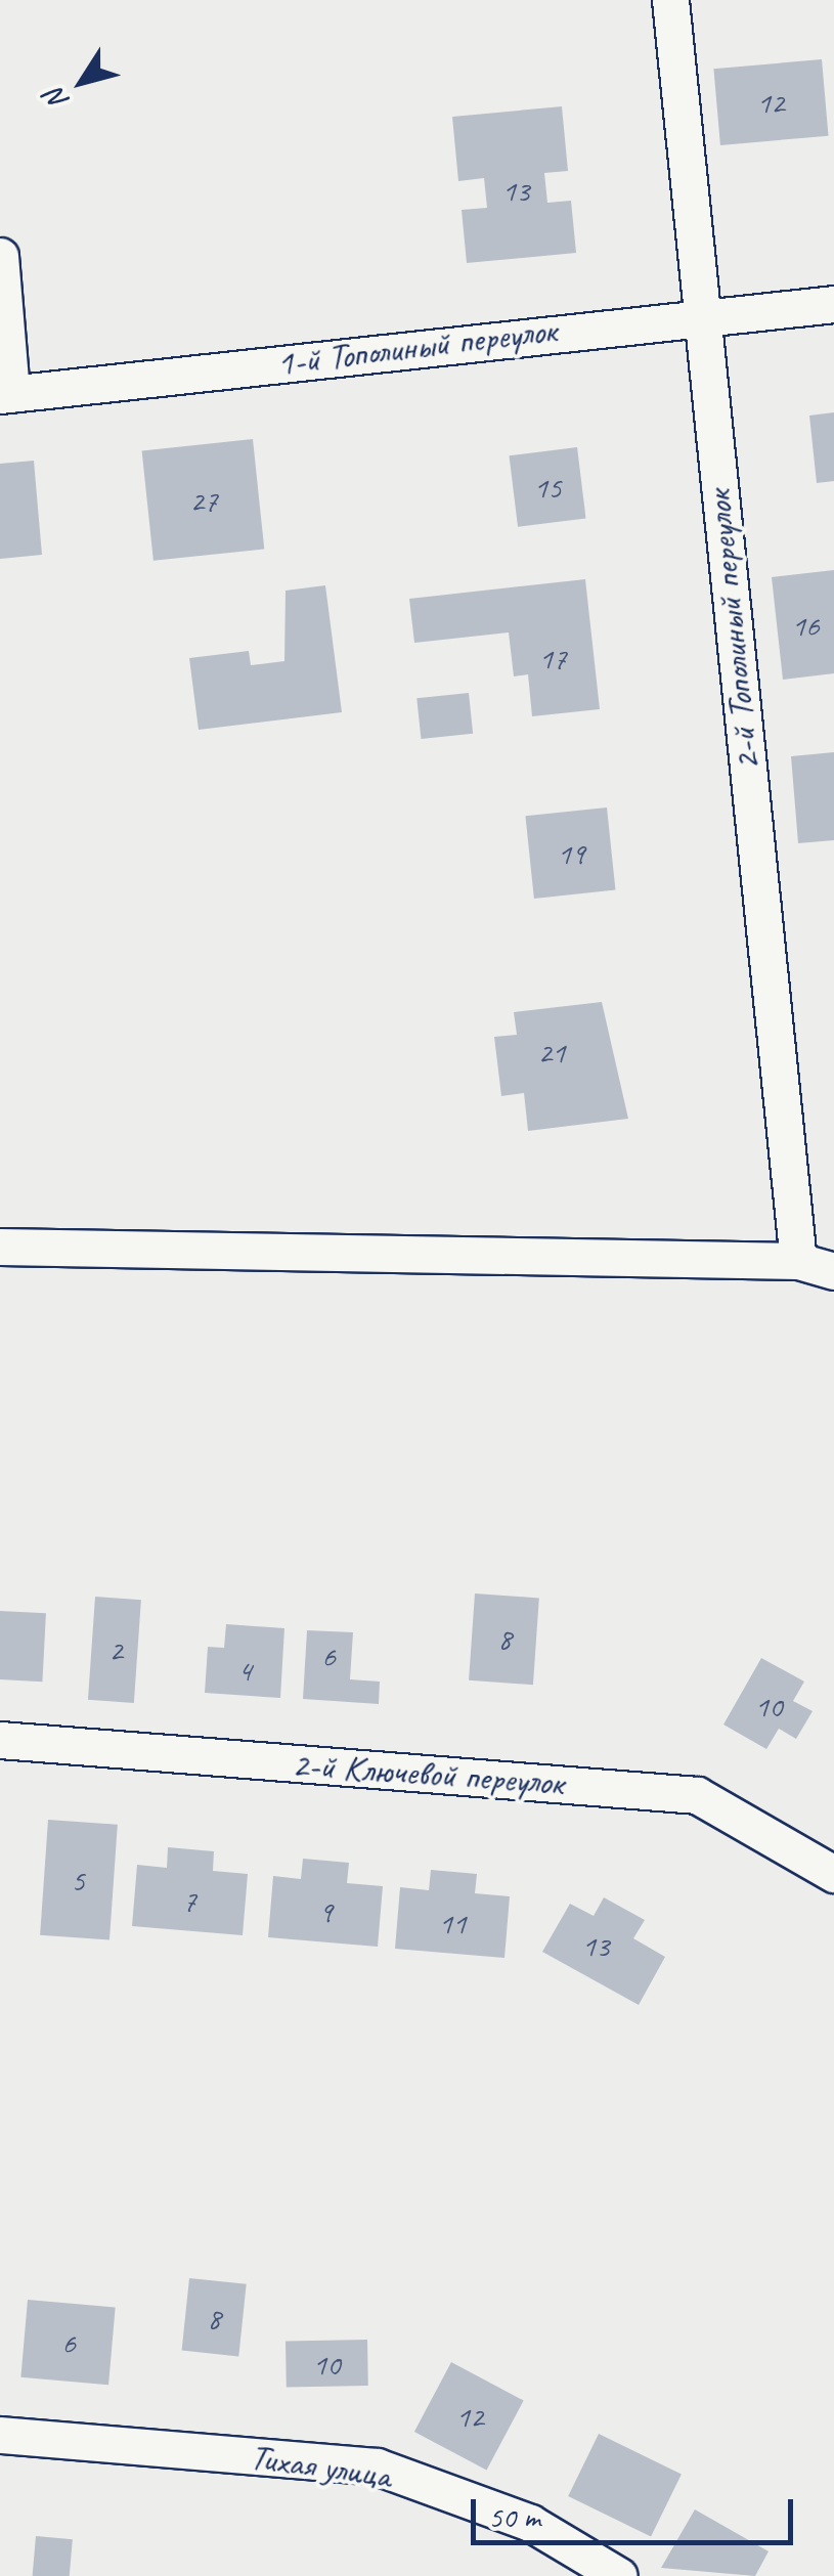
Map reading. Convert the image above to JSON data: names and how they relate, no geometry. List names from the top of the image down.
{
  "streets": {
    "street": [
      "1-й Тополиный переулок",
      "2-й Тополиный переулок",
      "2-й Ключевой переулок",
      "Тихая улица"
    ]
  },
  "crossings": [
    ["1-й Тополиный переулок", "2-й Тополиный переулок"]
  ],
  "house_numbers": [
    "12",
    "13",
    "15",
    "27",
    "16",
    "17",
    "19",
    "21",
    "8",
    "2",
    "6",
    "4",
    "10",
    "5",
    "7",
    "9",
    "11",
    "13",
    "8",
    "6",
    "10",
    "12"
  ],
  "scale_bar": "50 m",
  "north": "bottom left"
}
